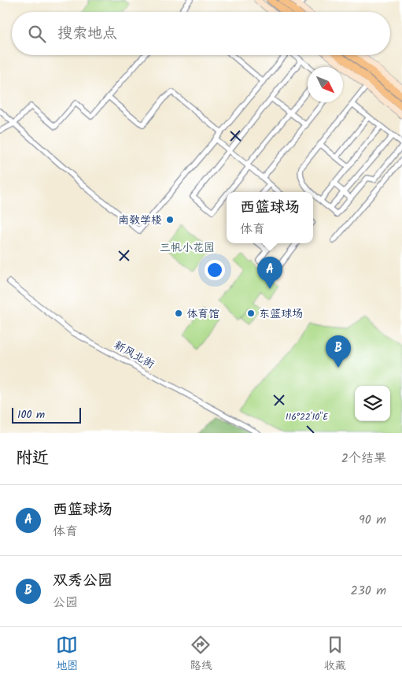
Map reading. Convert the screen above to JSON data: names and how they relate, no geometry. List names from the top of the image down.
{
  "streets": {
    "street": ["新风北街"]
  },
  "parks": ["三帆小花园"],
  "places": ["南教学楼", "体育馆", "东篮球场"],
  "scale_bar": "100 m",
  "north": "bottom right",
  "page": {
    "search": "搜索地点",
    "popup": ["西篮球场", "体育"],
    "pins": ["A", "B"],
    "scale": "100 m",
    "heading": ["附近", "2个结果"],
    "list": [
      {
        "mark": "A",
        "name": "西篮球场",
        "note": "体育",
        "value": "90 m"
      },
      {
        "mark": "B",
        "name": "双秀公园",
        "note": "公园",
        "value": "230 m"
      }
    ],
    "nav": ["地图", "路线", "收藏"]
  },
  "coordinates": ["116°22'10\"E"]
}
